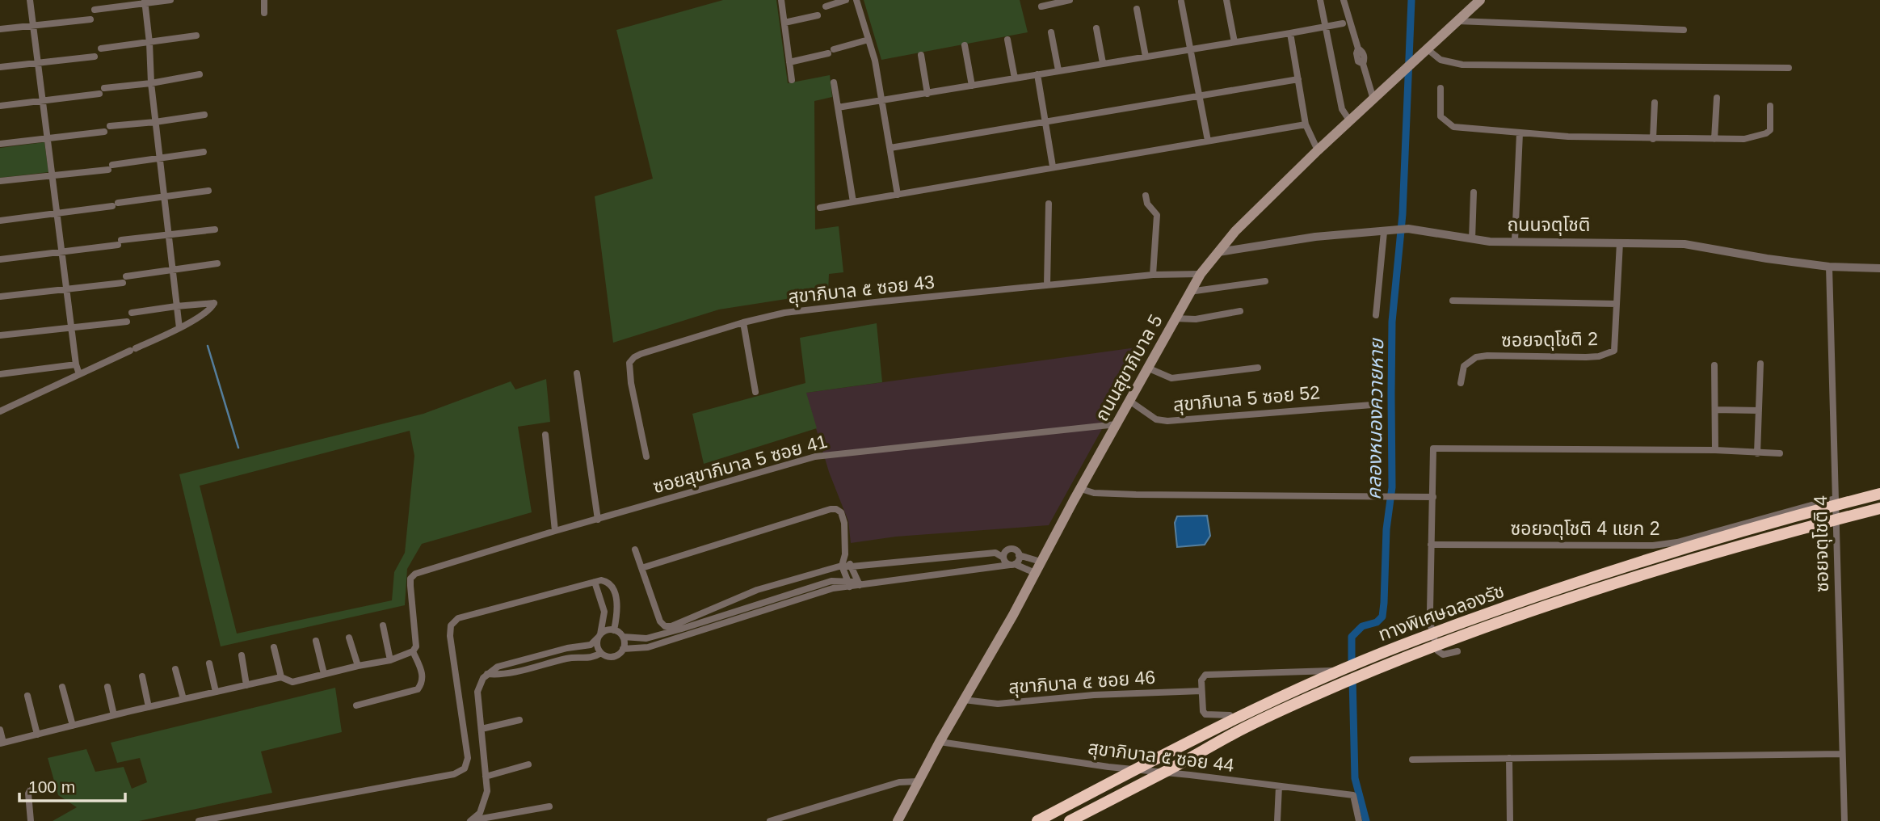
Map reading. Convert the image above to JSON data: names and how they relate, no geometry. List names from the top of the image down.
{
  "streets": {
    "highway": ["ทางพิเศษฉลองรัช"],
    "main road": ["ถนนสุขาภิบาล 5"],
    "street": [
      "ถนนจตุโชติ",
      "สุขาภิบาล ๕ ซอย 43",
      "ซอยจตุโชติ 2",
      "สุขาภิบาล 5 ซอย 52",
      "ซอยสุขาภิบาล 5 ซอย 41",
      "ซอยจตุโชติ 4 แยก 2",
      "ซอยจตุโชติ 4",
      "สุขาภิบาล ๕ ซอย 46",
      "สุขาภิบาล ๕ ซอย 44"
    ]
  },
  "crossings": [
    ["ถนนจตุโชติ", "ซอยจตุโชติ 2"],
    ["ถนนจตุโชติ", "ถนนสุขาภิบาล 5"],
    ["ถนนจตุโชติ", "ซอยจตุโชติ 4"],
    ["สุขาภิบาล ๕ ซอย 43", "ถนนสุขาภิบาล 5"],
    ["ถนนสุขาภิบาล 5", "สุขาภิบาล 5 ซอย 52"],
    ["ถนนสุขาภิบาล 5", "ซอยสุขาภิบาล 5 ซอย 41"],
    ["ถนนสุขาภิบาล 5", "สุขาภิบาล ๕ ซอย 46"],
    ["ถนนสุขาภิบาล 5", "สุขาภิบาล ๕ ซอย 44"],
    ["ซอยจตุโชติ 4 แยก 2", "ซอยจตุโชติ 4"]
  ],
  "water": ["คลองหนองควายหาย"],
  "scale_bar": "100 m"
}
